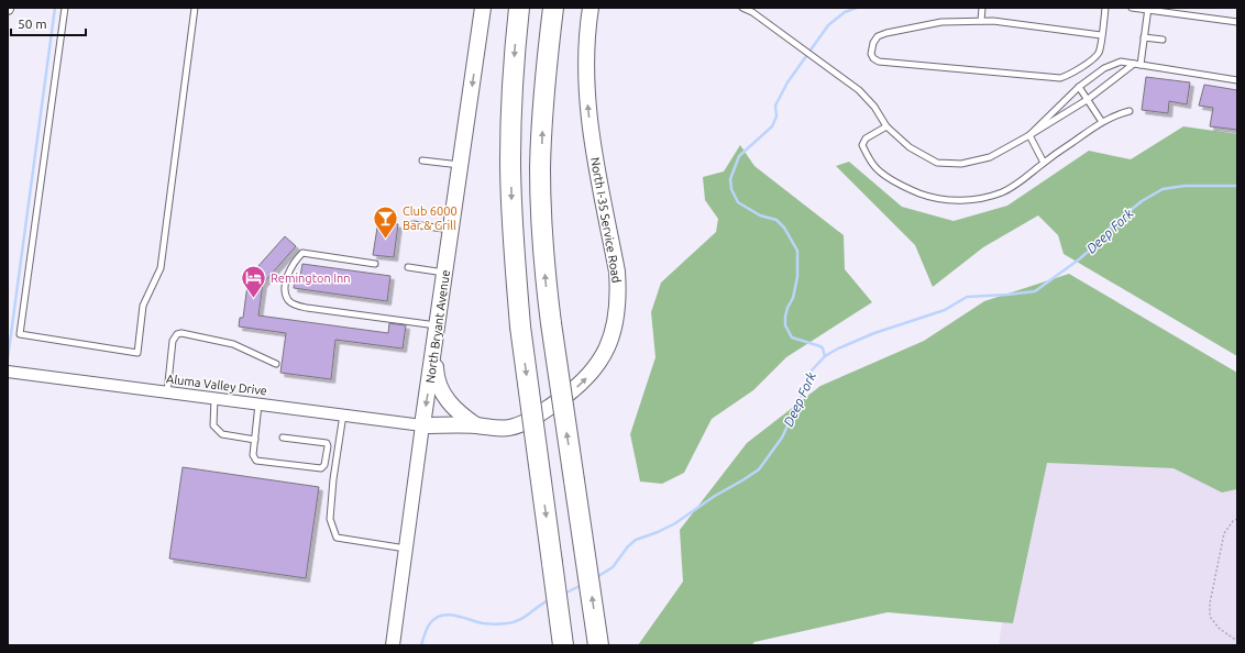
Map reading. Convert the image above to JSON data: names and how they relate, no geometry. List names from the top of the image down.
{
  "streets": {
    "main road": ["North I-35 Service Road", "North Bryant Avenue"],
    "street": ["Aluma Valley Drive"]
  },
  "crossings": [
    ["North I-35 Service Road", "North Bryant Avenue"],
    ["North I-35 Service Road", "Aluma Valley Drive"],
    ["North Bryant Avenue", "Aluma Valley Drive"]
  ],
  "one_way": ["North I-35 Service Road", "North Bryant Avenue"],
  "water": ["Deep Fork"],
  "places": {
    "bar": ["Club 6000 Bar & Grill"],
    "hotel": ["Remington Inn"]
  },
  "scale_bar": "50 m"
}
